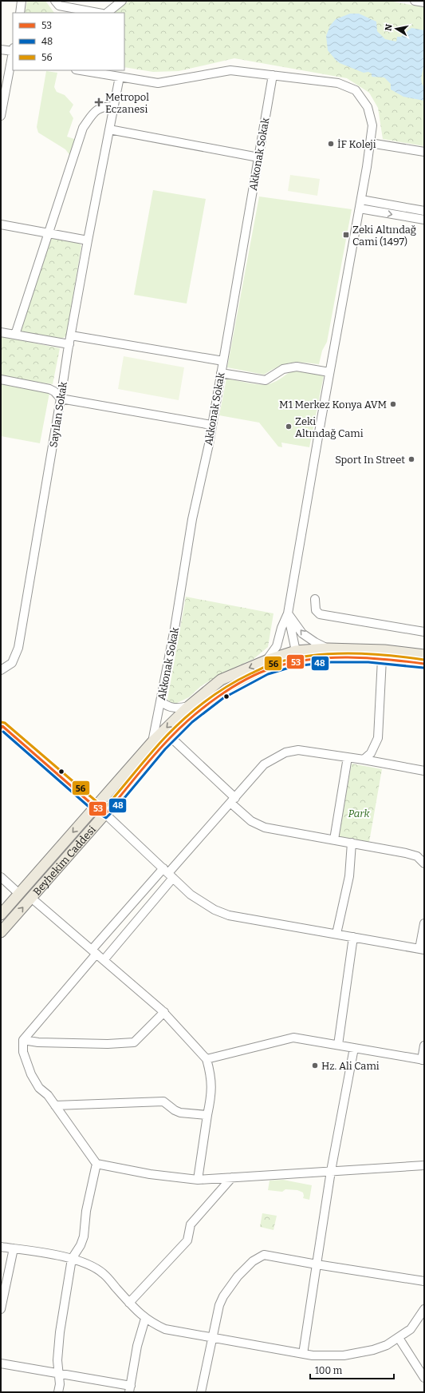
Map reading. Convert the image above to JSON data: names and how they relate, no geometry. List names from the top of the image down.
{
  "streets": {
    "main road": ["Beyhekim Caddesi"],
    "street": ["Akkonak Sokak", "Sayılan Sokak"]
  },
  "crossings": [
    ["Akkonak Sokak", "Beyhekim Caddesi"]
  ],
  "parks": ["Park"],
  "places": {
    "health": ["Metropol Eczanesi"],
    "other": [
      "İF Koleji",
      "M1 Merkez Konya AVM",
      "Zeki Altındağ Cami",
      "Sport In Street",
      "Hz. Ali Cami"
    ],
    "transit": ["Zeki Altındağ Cami (1497)"]
  },
  "lines": ["transit line 56", "transit line 53", "transit line 48"],
  "legend": ["53", "48", "56"],
  "scale_bar": "100 m",
  "north": "left"
}
